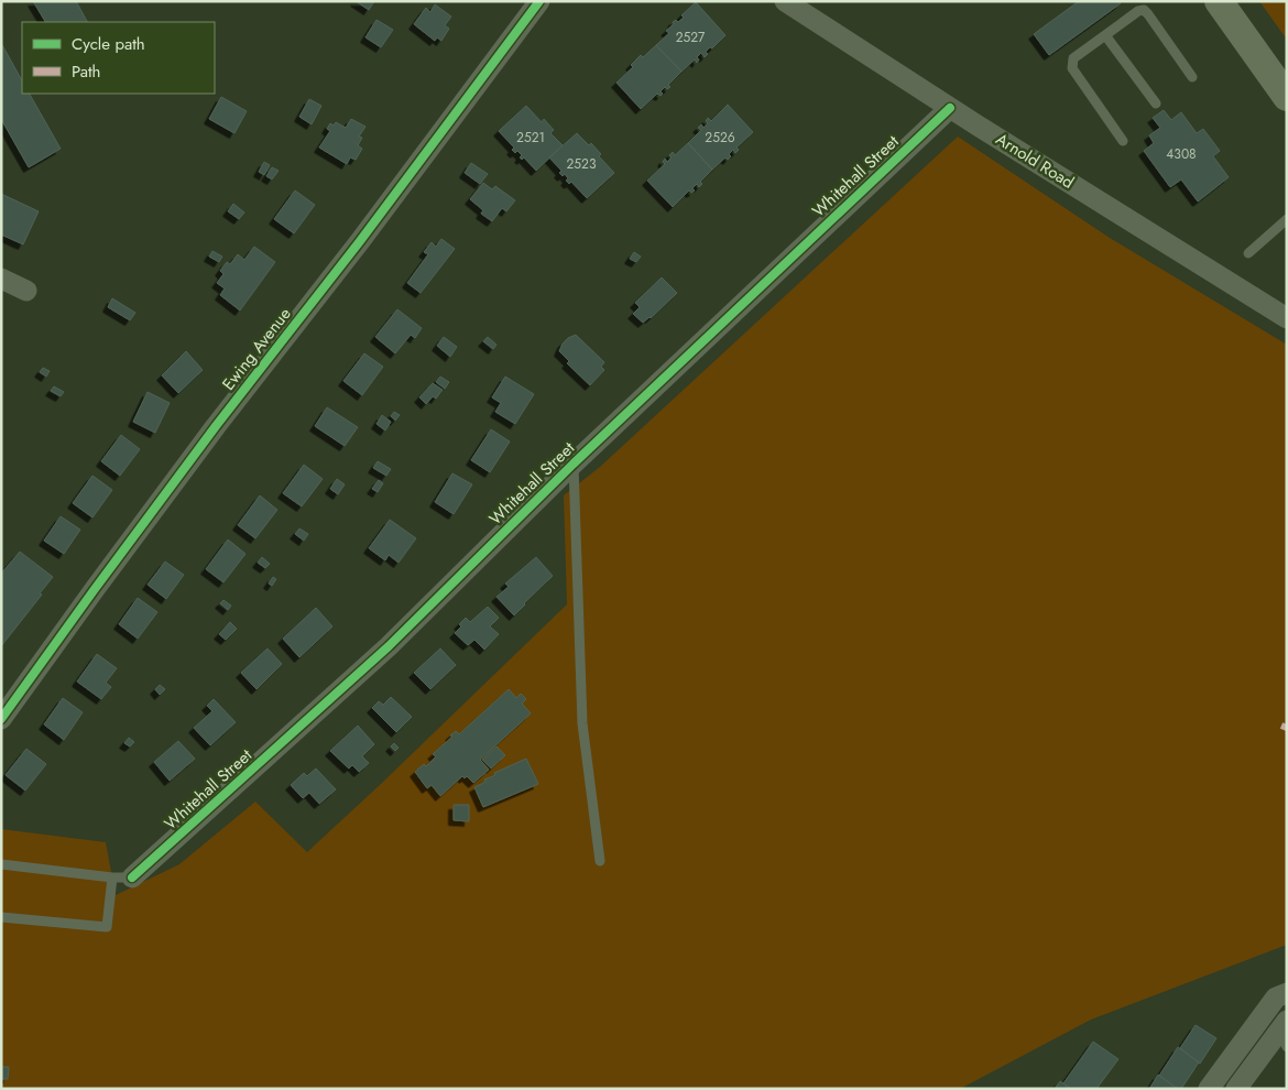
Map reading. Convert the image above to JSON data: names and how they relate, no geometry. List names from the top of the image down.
{
  "streets": {
    "street": ["Arnold Road", "Whitehall Street", "Ewing Avenue"]
  },
  "crossings": [
    ["Arnold Road", "Whitehall Street"]
  ],
  "house_numbers": [
    "2527",
    "2521",
    "2526",
    "4308",
    "2523"
  ],
  "legend": ["Cycle path", "Path"]
}
